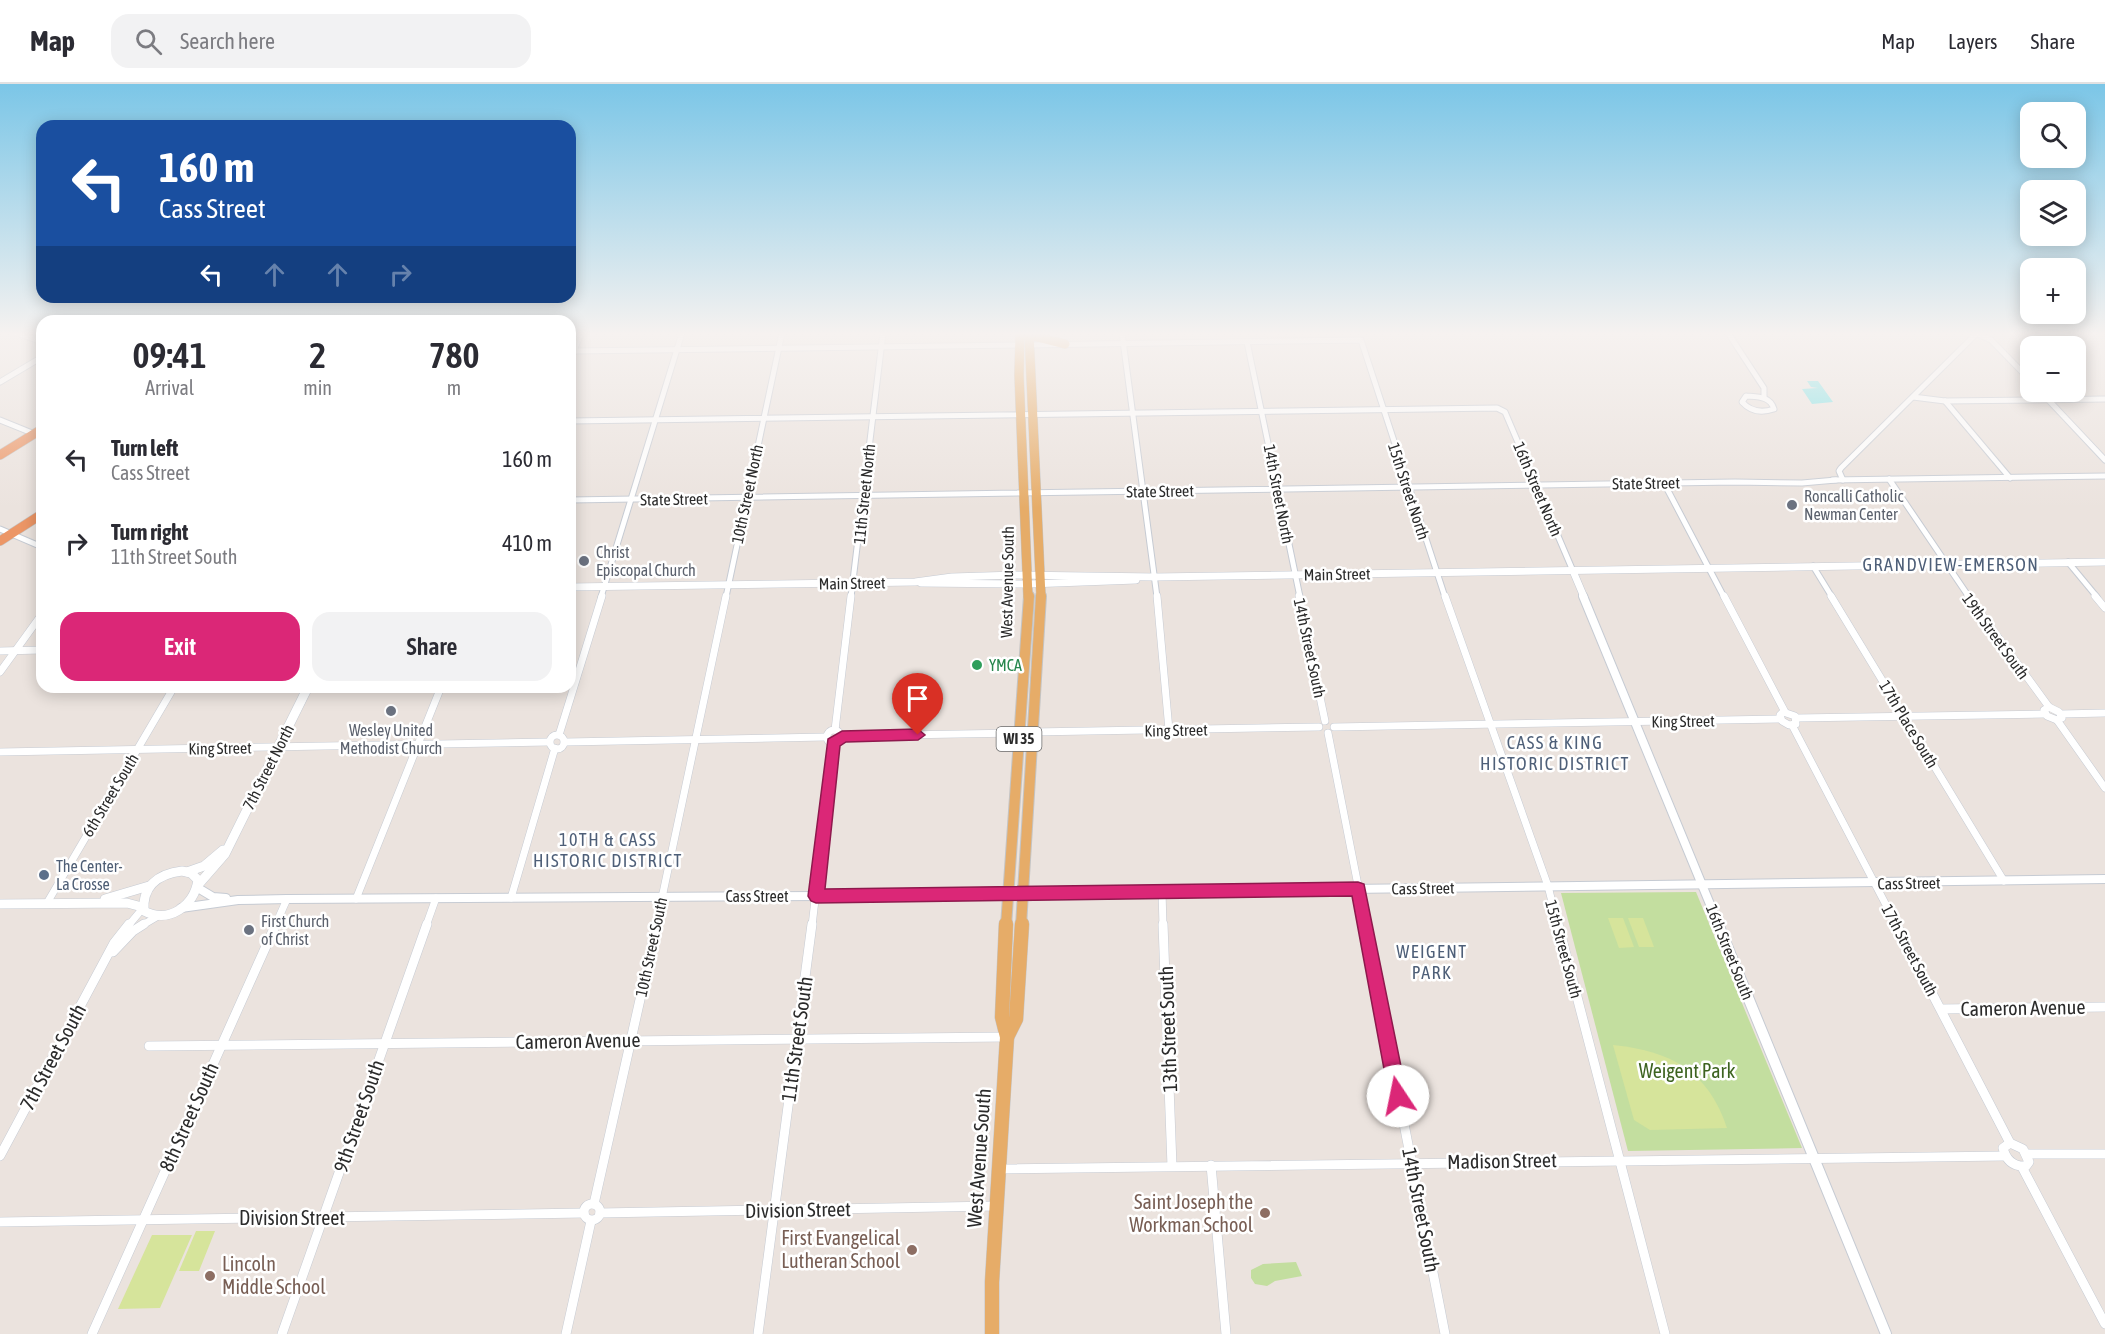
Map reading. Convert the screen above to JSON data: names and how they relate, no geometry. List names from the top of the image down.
{
  "streets": {
    "main road": ["West Avenue South", "WI 35", "7th Street North"],
    "street": [
      "State Street",
      "16th Street North",
      "15th Street North",
      "10th Street North",
      "11th Street North",
      "14th Street North",
      "Main Street",
      "19th Street South",
      "14th Street South",
      "King Street",
      "17th Place South",
      "6th Street South",
      "Cass Street",
      "10th Street South",
      "15th Street South",
      "17th Street South",
      "16th Street South",
      "Cameron Avenue",
      "13th Street South",
      "11th Street South",
      "7th Street South",
      "9th Street South",
      "8th Street South",
      "Madison Street",
      "Division Street"
    ]
  },
  "crossings": [
    ["State Street", "16th Street North"],
    ["State Street", "15th Street North"],
    ["State Street", "10th Street North"],
    ["State Street", "11th Street North"],
    ["State Street", "14th Street North"],
    ["State Street", "West Avenue South"],
    ["State Street", "19th Street South"],
    ["State Street", "WI 35"],
    ["16th Street North", "15th Street North"],
    ["16th Street North", "Main Street"],
    ["16th Street North", "16th Street South"],
    ["15th Street North", "Main Street"],
    ["15th Street North", "15th Street South"],
    ["10th Street North", "Main Street"],
    ["10th Street North", "10th Street South"],
    ["11th Street North", "Main Street"],
    ["14th Street North", "Main Street"],
    ["14th Street North", "14th Street South"],
    ["Main Street", "West Avenue South"],
    ["Main Street", "19th Street South"],
    ["Main Street", "14th Street South"],
    ["Main Street", "17th Place South"],
    ["Main Street", "WI 35"],
    ["Main Street", "10th Street South"],
    ["Main Street", "15th Street South"],
    ["Main Street", "16th Street South"],
    ["West Avenue South", "King Street"],
    ["West Avenue South", "WI 35"],
    ["West Avenue South", "Cass Street"],
    ["West Avenue South", "Cameron Avenue"],
    ["West Avenue South", "Madison Street"],
    ["West Avenue South", "Division Street"],
    ["14th Street South", "King Street"],
    ["14th Street South", "Cass Street"],
    ["14th Street South", "Madison Street"],
    ["King Street", "7th Street North"],
    ["King Street", "6th Street South"],
    ["King Street", "15th Street South"],
    ["King Street", "16th Street South"],
    ["17th Place South", "Cass Street"],
    ["7th Street North", "Cass Street"],
    ["7th Street North", "7th Street South"],
    ["Cass Street", "10th Street South"],
    ["Cass Street", "15th Street South"],
    ["Cass Street", "17th Street South"],
    ["Cass Street", "16th Street South"],
    ["Cass Street", "13th Street South"],
    ["Cass Street", "11th Street South"],
    ["Cass Street", "7th Street South"],
    ["Cass Street", "9th Street South"],
    ["Cass Street", "8th Street South"],
    ["10th Street South", "Cameron Avenue"],
    ["10th Street South", "Division Street"],
    ["15th Street South", "Madison Street"],
    ["17th Street South", "Cameron Avenue"],
    ["16th Street South", "Madison Street"],
    ["Cameron Avenue", "11th Street South"],
    ["Cameron Avenue", "9th Street South"],
    ["Cameron Avenue", "8th Street South"],
    ["13th Street South", "Madison Street"],
    ["11th Street South", "Division Street"],
    ["9th Street South", "Division Street"],
    ["8th Street South", "Division Street"]
  ],
  "districts": [
    "GRANDVIEW-EMERSON",
    "CASS & KING HISTORIC DISTRICT",
    "10TH & CASS HISTORIC DISTRICT",
    "WEIGENT PARK"
  ],
  "parks": ["Weigent Park"],
  "places": [
    "Roncalli Catholic Newman Center",
    "Christ Episcopal Church",
    "YMCA",
    "Wesley United Methodist Church",
    "The Center- La Crosse",
    "First Church of Christ",
    "Saint Joseph the Workman School",
    "First Evangelical Lutheran School",
    "Lincoln Middle School"
  ],
  "page": {
    "header": "Map",
    "search": "Search here",
    "nav": ["Map", "Layers", "Share"],
    "map_buttons": ["+", "−"],
    "turn": ["160 m", "Cass Street"],
    "eta": [
      "09:41",
      "Arrival",
      "2",
      "min",
      "780",
      "m"
    ],
    "list": [
      {
        "name": "Turn left",
        "note": "Cass Street",
        "value": "160 m"
      },
      {
        "name": "Turn right",
        "note": "11th Street South",
        "value": "410 m"
      }
    ],
    "buttons": ["Exit", "Share"]
  }
}
